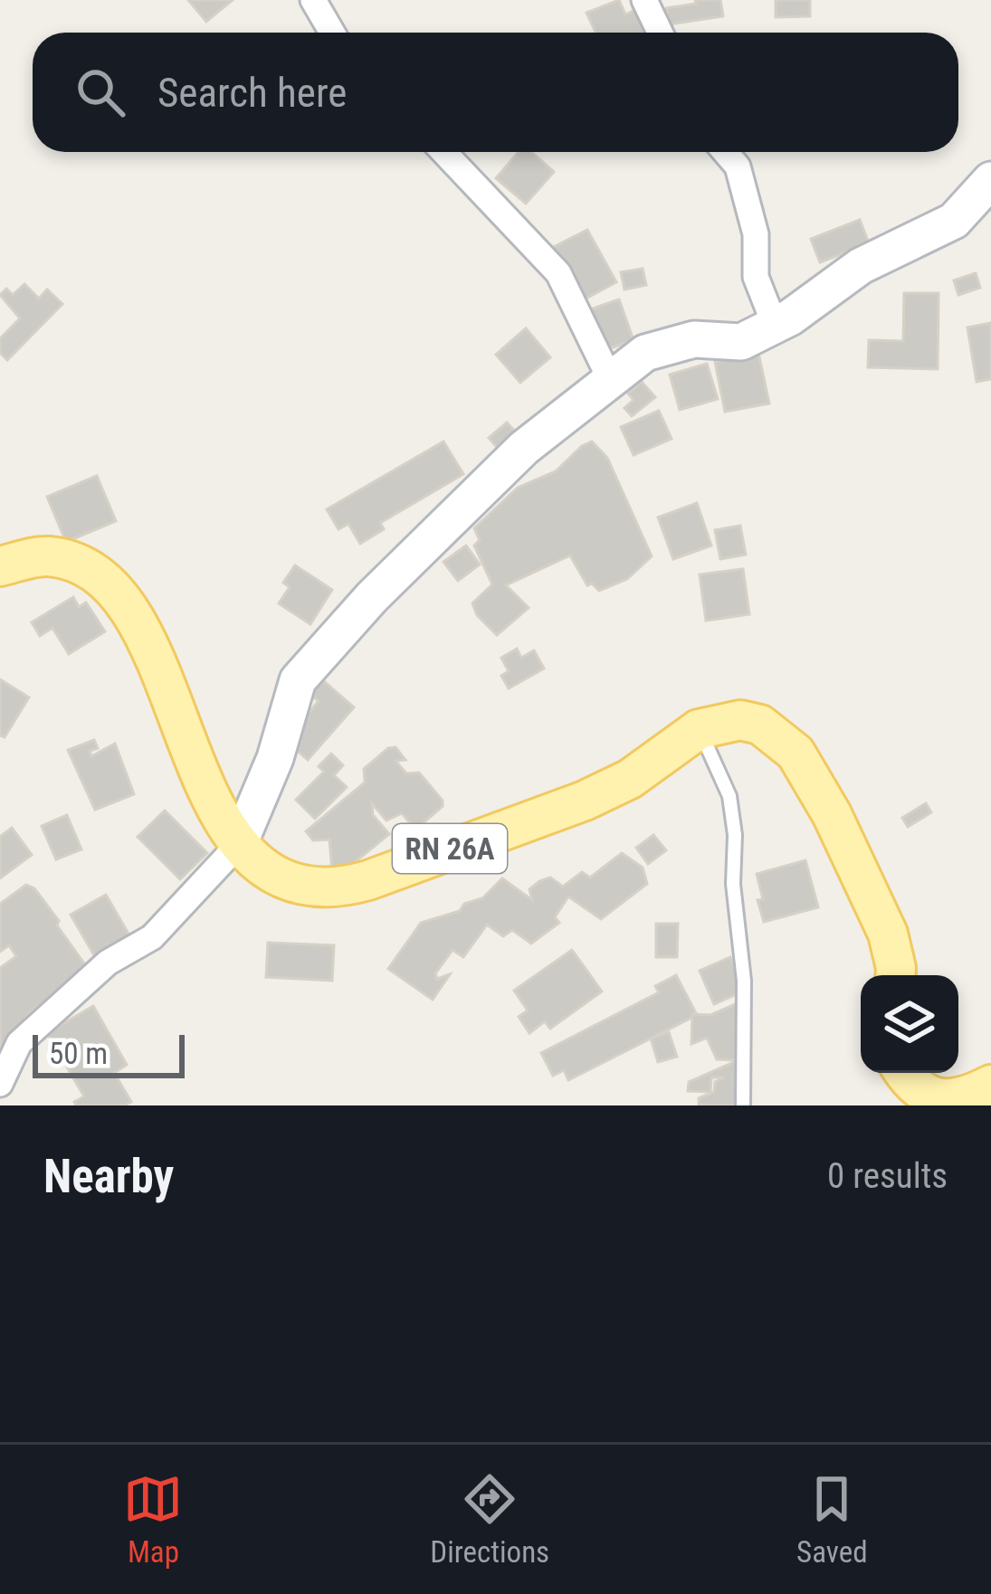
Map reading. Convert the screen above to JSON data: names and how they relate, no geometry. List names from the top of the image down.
{
  "streets": {
    "main road": ["RN 26A"]
  },
  "scale_bar": "50 m",
  "page": {
    "search": "Search here",
    "scale": "50 m",
    "heading": ["Nearby", "0 results"],
    "nav": ["Map", "Directions", "Saved"]
  }
}
